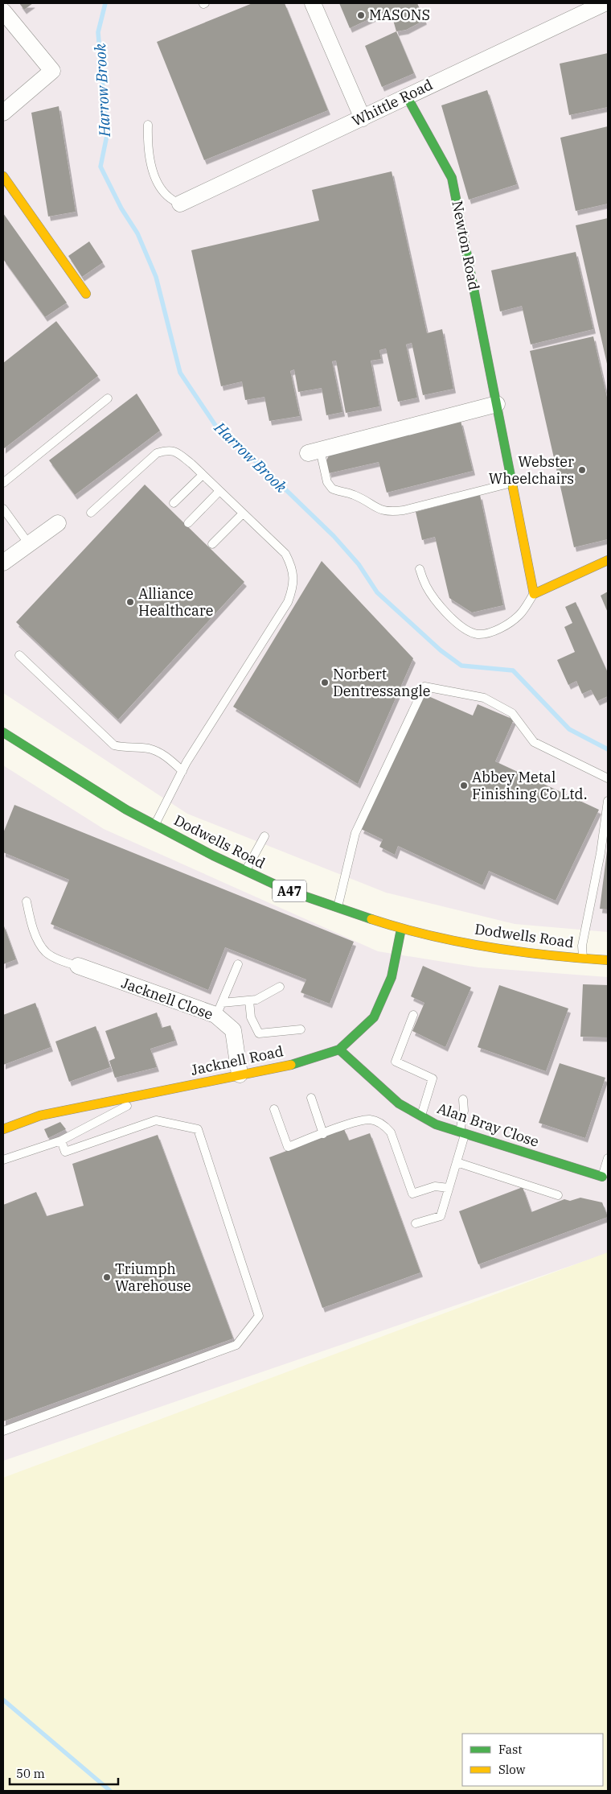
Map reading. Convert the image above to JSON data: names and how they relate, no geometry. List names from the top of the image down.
{
  "streets": {
    "street": [
      "Whittle Road",
      "Newton Road",
      "Dodwells Road",
      "A47",
      "Jacknell Close",
      "Jacknell Road",
      "Alan Bray Close"
    ]
  },
  "crossings": [
    ["Whittle Road", "Newton Road"],
    ["Dodwells Road", "Jacknell Road"],
    ["Jacknell Close", "Jacknell Road"],
    ["Jacknell Road", "Alan Bray Close"]
  ],
  "water": ["Harrow Brook"],
  "places": [
    "MASONS",
    "Webster Wheelchairs",
    "Alliance Healthcare",
    "Norbert Dentressangle",
    "Abbey Metal Finishing Co Ltd.",
    "Triumph Warehouse"
  ],
  "legend": ["Fast", "Slow"],
  "scale_bar": "50 m"
}
